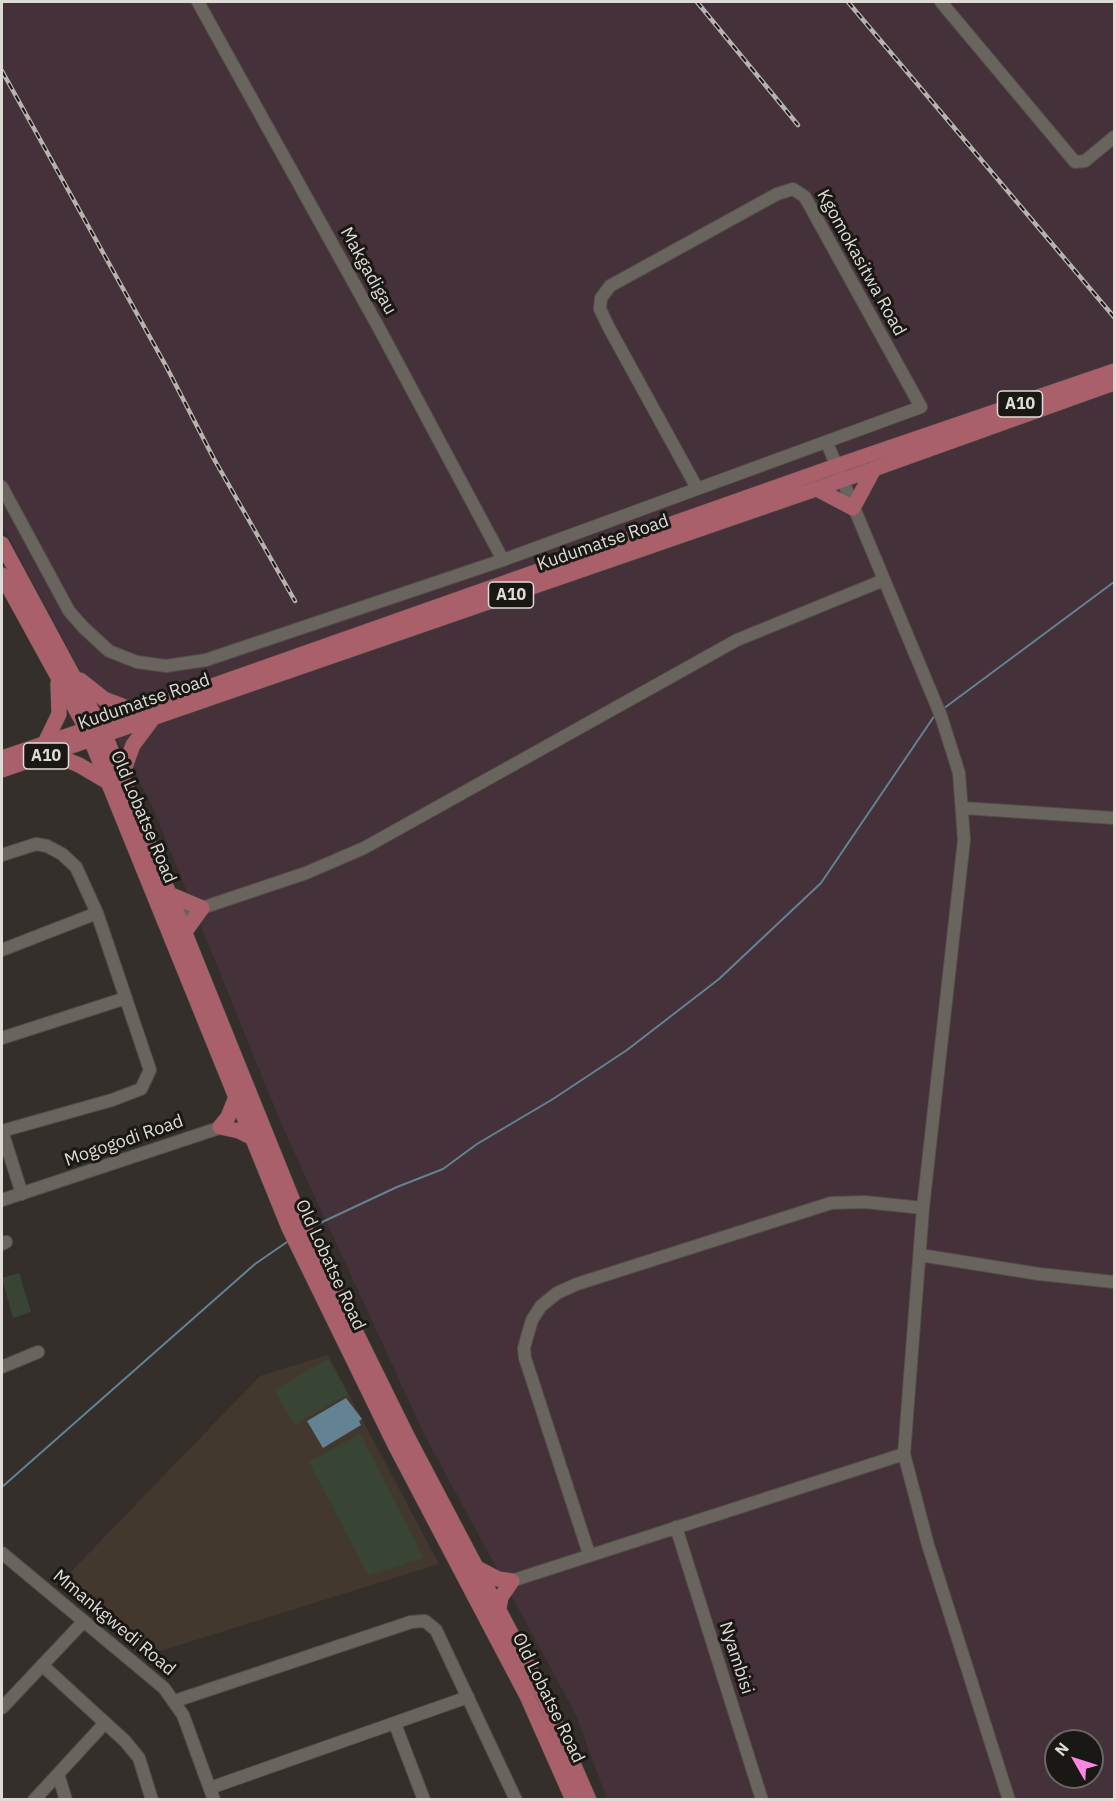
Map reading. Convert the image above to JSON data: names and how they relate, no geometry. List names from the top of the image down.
{
  "streets": {
    "main road": ["A10", "Kudumatse Road", "Old Lobatse Road"],
    "street": [
      "Kgomokasitwa Road",
      "Makgadigau",
      "Mogogodi Road",
      "Mmankgwedi Road",
      "Nyambisi"
    ]
  },
  "crossings": [
    ["Old Lobatse Road", "Mogogodi Road"]
  ],
  "north": "top left"
}
